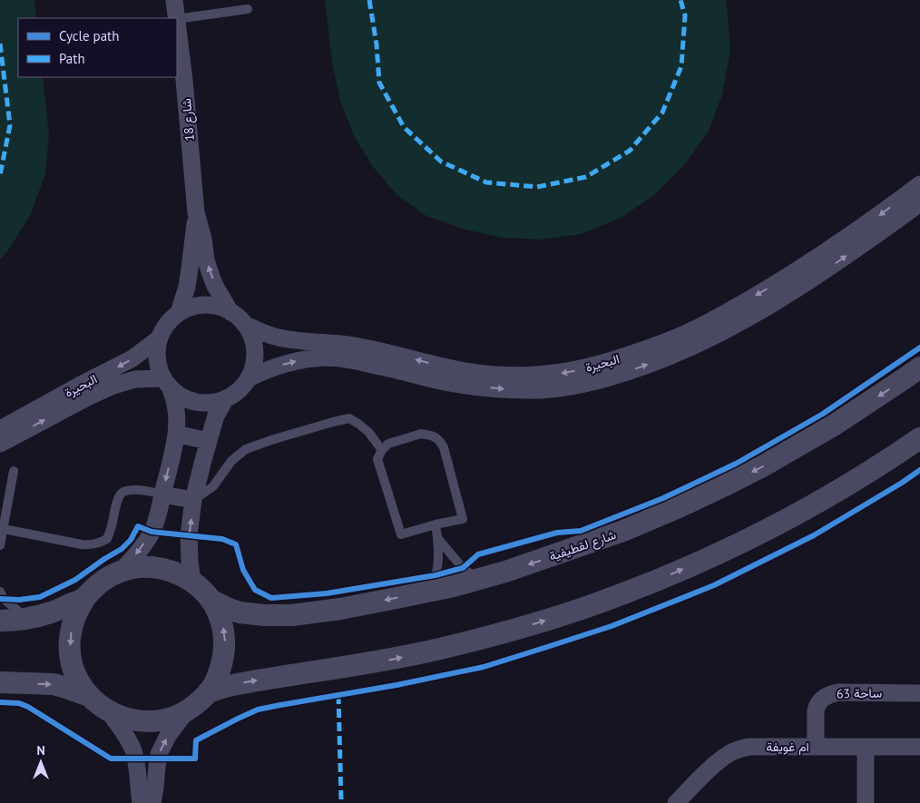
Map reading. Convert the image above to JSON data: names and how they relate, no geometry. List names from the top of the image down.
{
  "streets": {
    "street": [
      "شارع 18",
      "البحيرة",
      "شارع لقطيفية",
      "ساحة 63",
      "ام غويفة"
    ]
  },
  "crossings": [
    ["شارع 18", "البحيرة"],
    ["ساحة 63", "ام غويفة"]
  ],
  "legend": ["Cycle path", "Path"],
  "north": "top"
}
